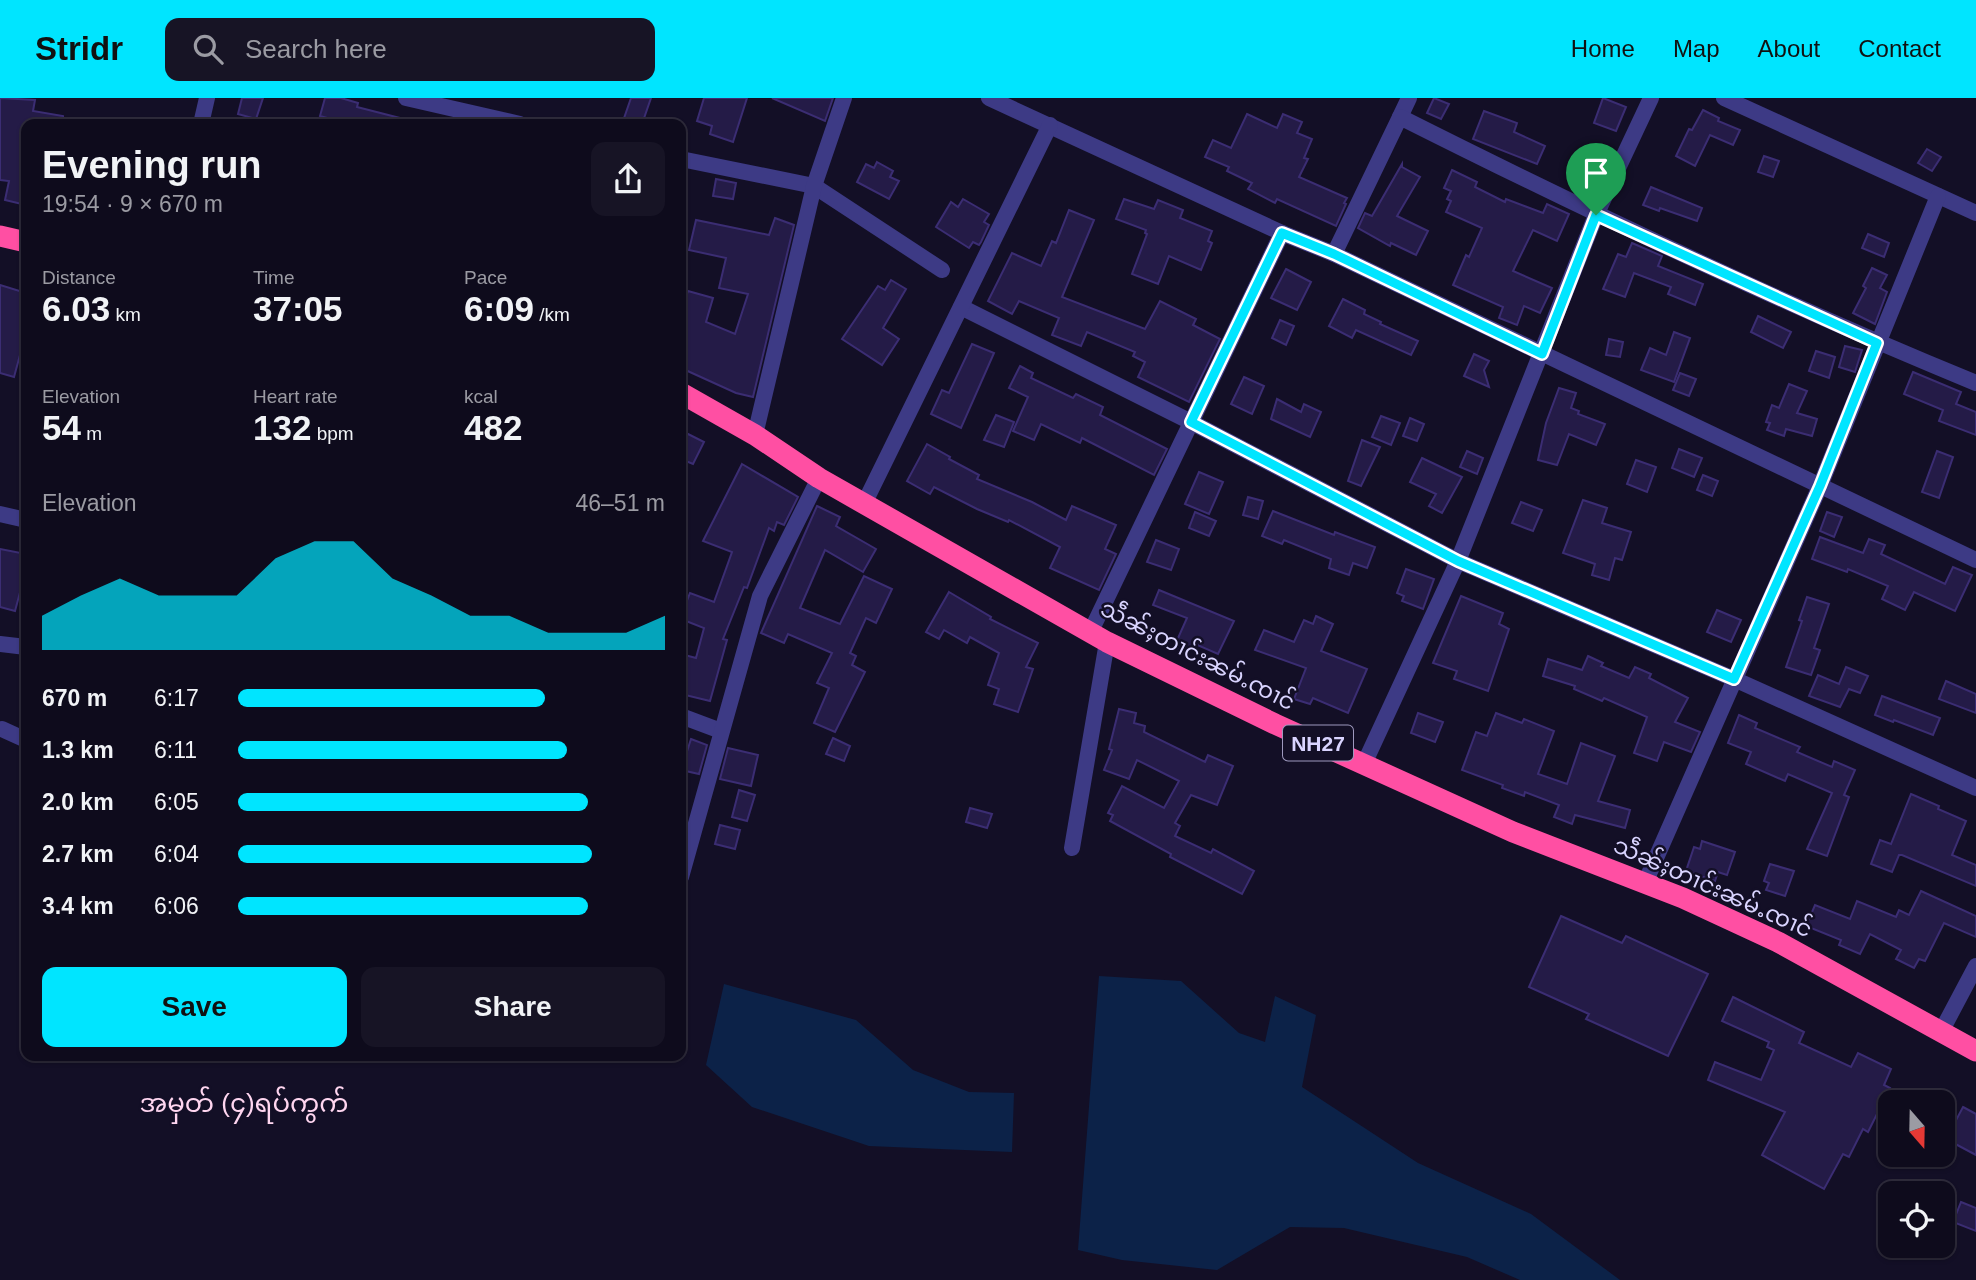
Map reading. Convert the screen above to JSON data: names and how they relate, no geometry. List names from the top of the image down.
{
  "streets": {
    "highway": ["သဵၼ်ႈတၢင်းၼမ်ႉၸၢင်", "NH27"]
  },
  "districts": ["အမှတ် (၄)ရပ်ကွက်"],
  "north": "bottom",
  "page": {
    "header": "Stridr",
    "search": "Search here",
    "nav": [
      "Home",
      "Map",
      "About",
      "Contact"
    ],
    "heading": ["Evening run", "19:54 · 9 × 670 m"],
    "stats": [
      ["Distance", "6.03 km"],
      ["Time", "37:05"],
      ["Pace", "6:09 /km"],
      ["Elevation", "54 m"],
      ["Heart rate", "132 bpm"],
      ["kcal", "482"]
    ],
    "chart": ["Elevation", "46–51 m"],
    "list": [
      {
        "name": "670 m",
        "note": "6:17"
      },
      {
        "name": "1.3 km",
        "note": "6:11"
      },
      {
        "name": "2.0 km",
        "note": "6:05"
      },
      {
        "name": "2.7 km",
        "note": "6:04"
      },
      {
        "name": "3.4 km",
        "note": "6:06"
      }
    ],
    "buttons": ["Save", "Share"]
  }
}
